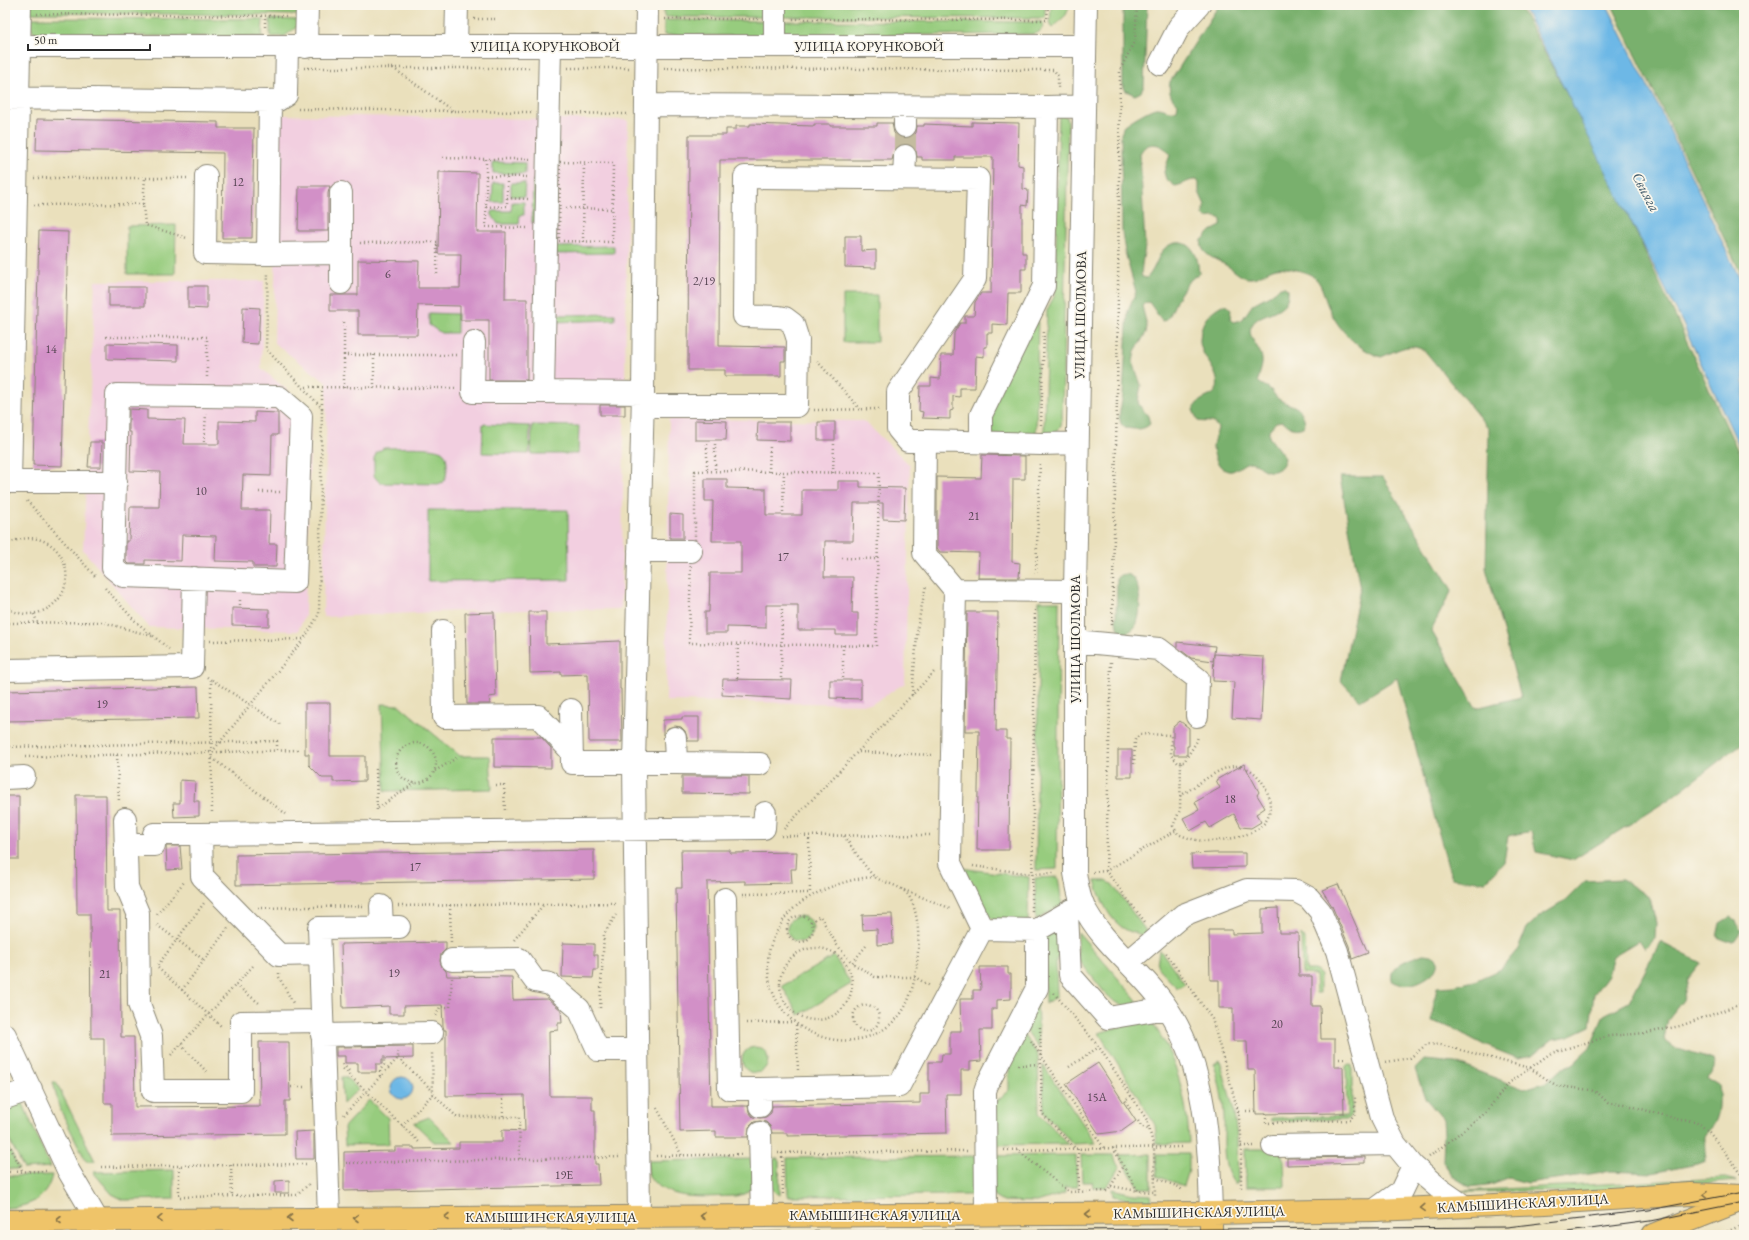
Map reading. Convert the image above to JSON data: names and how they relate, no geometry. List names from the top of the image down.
{
  "streets": {
    "main road": ["УЛИЦА ШОЛМОВА", "КАМЫШИНСКАЯ УЛИЦА"],
    "street": ["УЛИЦА КОРУНКОВОЙ"]
  },
  "crossings": [
    ["УЛИЦА КОРУНКОВОЙ", "УЛИЦА ШОЛМОВА"],
    ["УЛИЦА ШОЛМОВА", "КАМЫШИНСКАЯ УЛИЦА"]
  ],
  "one_way": ["КАМЫШИНСКАЯ УЛИЦА"],
  "water": ["Свияга"],
  "house_numbers": [
    "12",
    "6",
    "2/19",
    "14",
    "10",
    "21",
    "17",
    "19",
    "18",
    "17",
    "19",
    "21",
    "20",
    "15А",
    "19Е"
  ],
  "scale_bar": "50 m"
}
